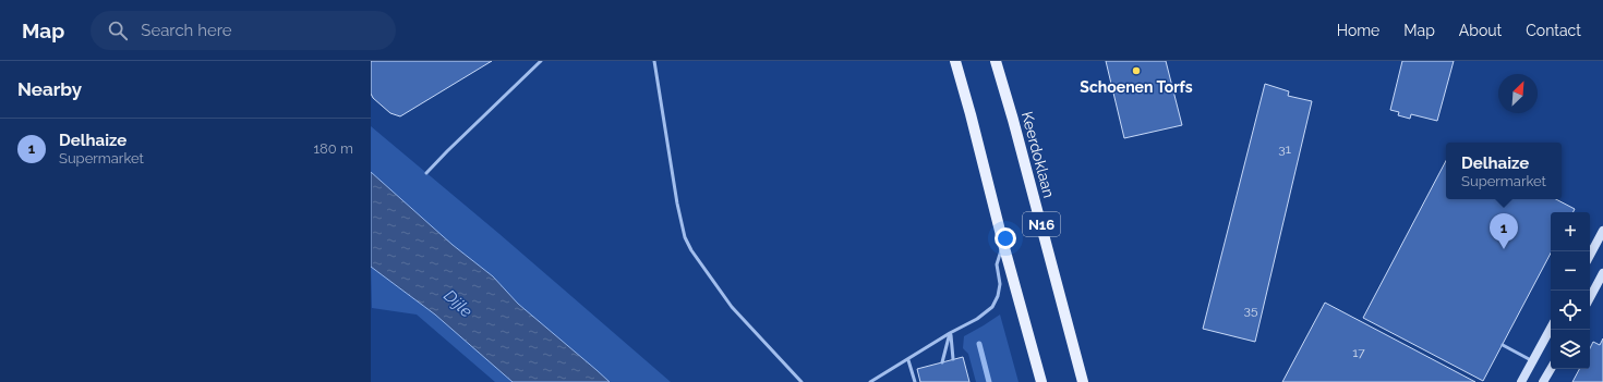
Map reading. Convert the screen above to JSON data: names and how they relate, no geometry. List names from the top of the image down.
{
  "streets": {
    "main road": ["Keerdoklaan", "N16"]
  },
  "water": ["Dijle"],
  "places": ["Schoenen Torfs"],
  "house_numbers": ["31", "35", "17"],
  "north": "top right",
  "page": {
    "header": "Map",
    "search": "Search here",
    "nav": [
      "Home",
      "Map",
      "About",
      "Contact"
    ],
    "heading": "Nearby",
    "list": [
      {
        "mark": "1",
        "name": "Delhaize",
        "note": "Supermarket",
        "value": "180 m"
      }
    ],
    "popup": ["Delhaize", "Supermarket"],
    "map_buttons": ["+", "−"],
    "pins": "1"
  }
}
